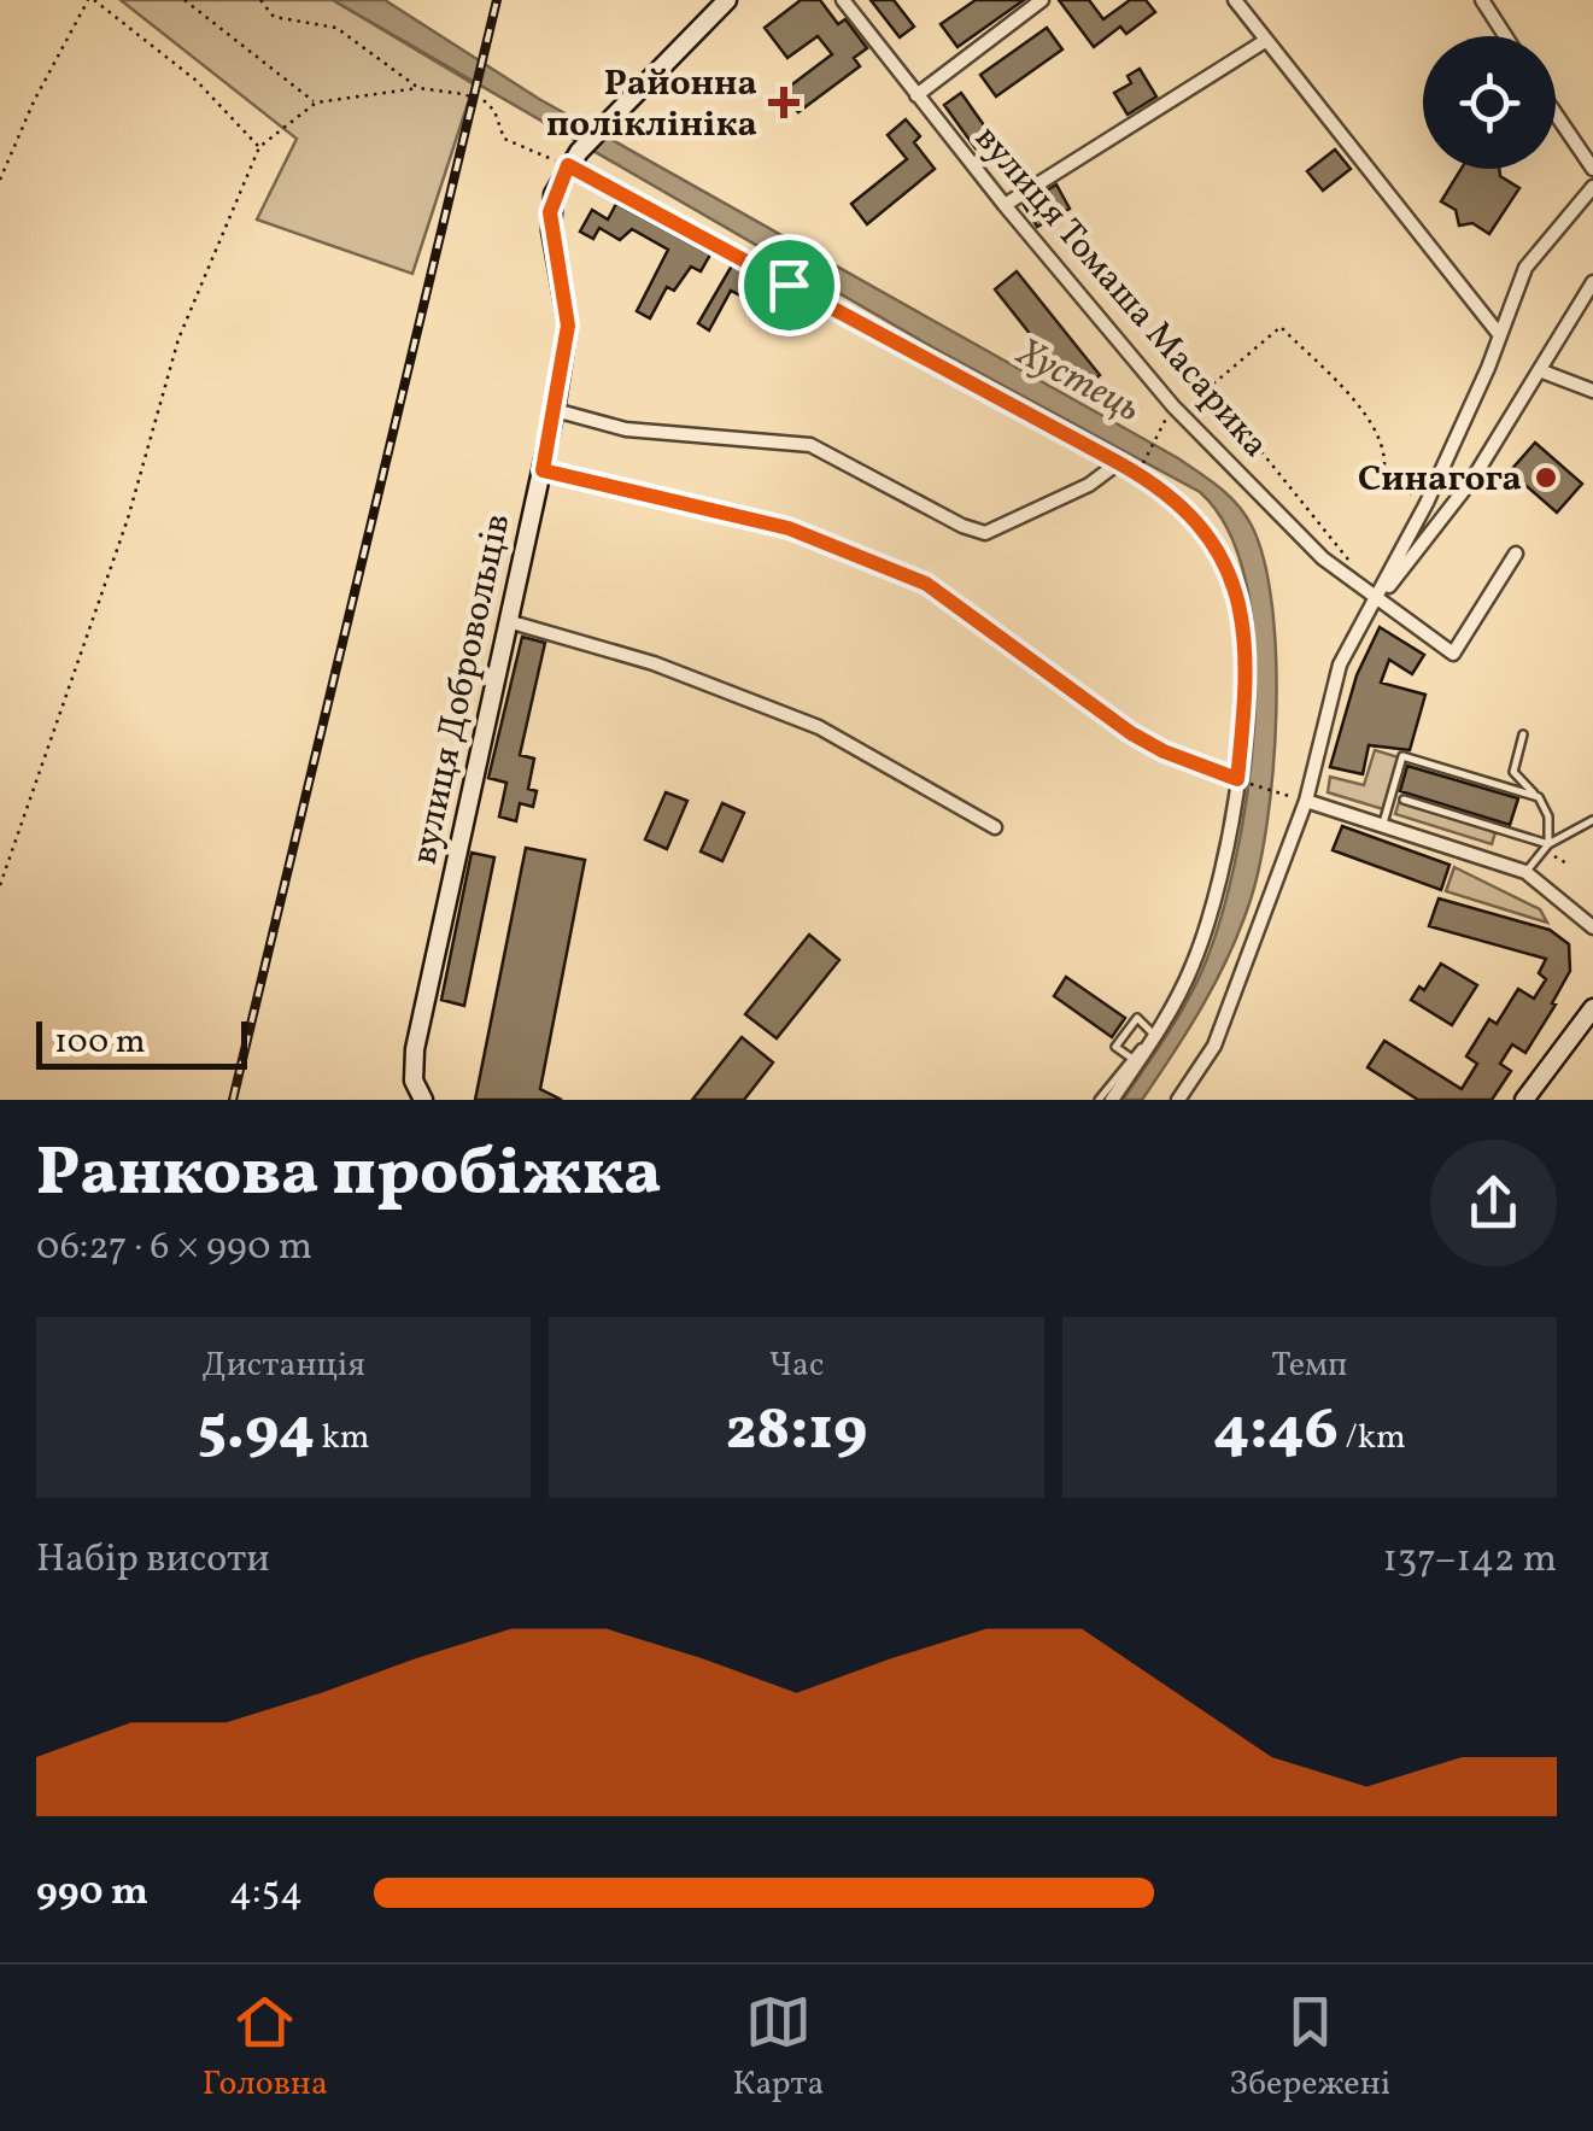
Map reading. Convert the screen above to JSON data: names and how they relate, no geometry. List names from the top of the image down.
{
  "streets": {
    "main road": ["вулиця Добровольців"],
    "street": ["вулиця Томаша Масарика"]
  },
  "water": ["Хустець"],
  "places": {
    "health": ["Районна поліклініка"],
    "other": ["Синагога"]
  },
  "scale_bar": "100 m",
  "page": {
    "scale": "100 m",
    "heading": ["Ранкова пробіжка", "06:27 · 6 × 990 m"],
    "stats": [
      ["Дистанція", "5.94 km"],
      ["Час", "28:19"],
      ["Темп", "4:46 /km"]
    ],
    "chart": ["Набір висоти", "137–142 m"],
    "list": [
      {
        "name": "990 m",
        "note": "4:54"
      }
    ],
    "tabs": ["Головна", "Карта", "Збережені"]
  }
}
